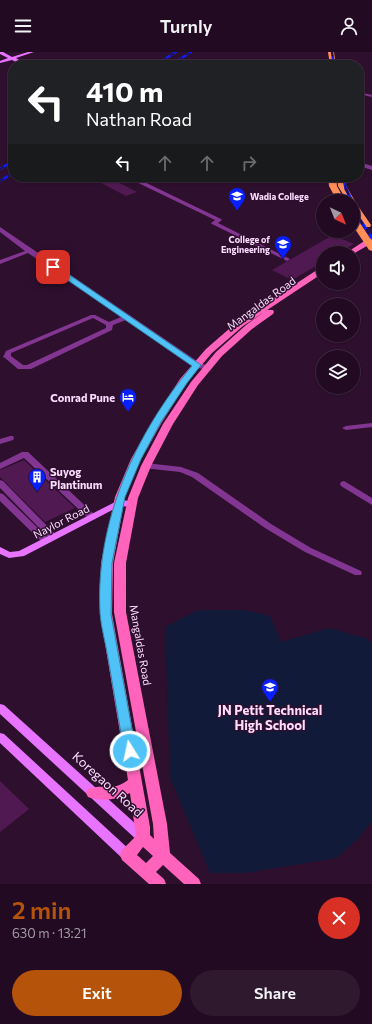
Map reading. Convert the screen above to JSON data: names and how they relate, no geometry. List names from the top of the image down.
{
  "streets": {
    "main road": ["Mangaldas Road", "Naylor Road", "Koregaon Road"]
  },
  "crossings": [
    ["Mangaldas Road", "Naylor Road"],
    ["Mangaldas Road", "Koregaon Road"]
  ],
  "places": {
    "school or university": ["Wadia College", "College of Engineering", "JN Petit Technical High School"],
    "hotel": ["Conrad Pune"],
    "building": ["Suyog Plantinum"]
  },
  "north": "bottom right",
  "page": {
    "header": "Turnly",
    "turn": ["410 m", "Nathan Road"],
    "heading": ["2 min", "630 m · 13:21"],
    "buttons": ["Exit", "Share"]
  }
}
